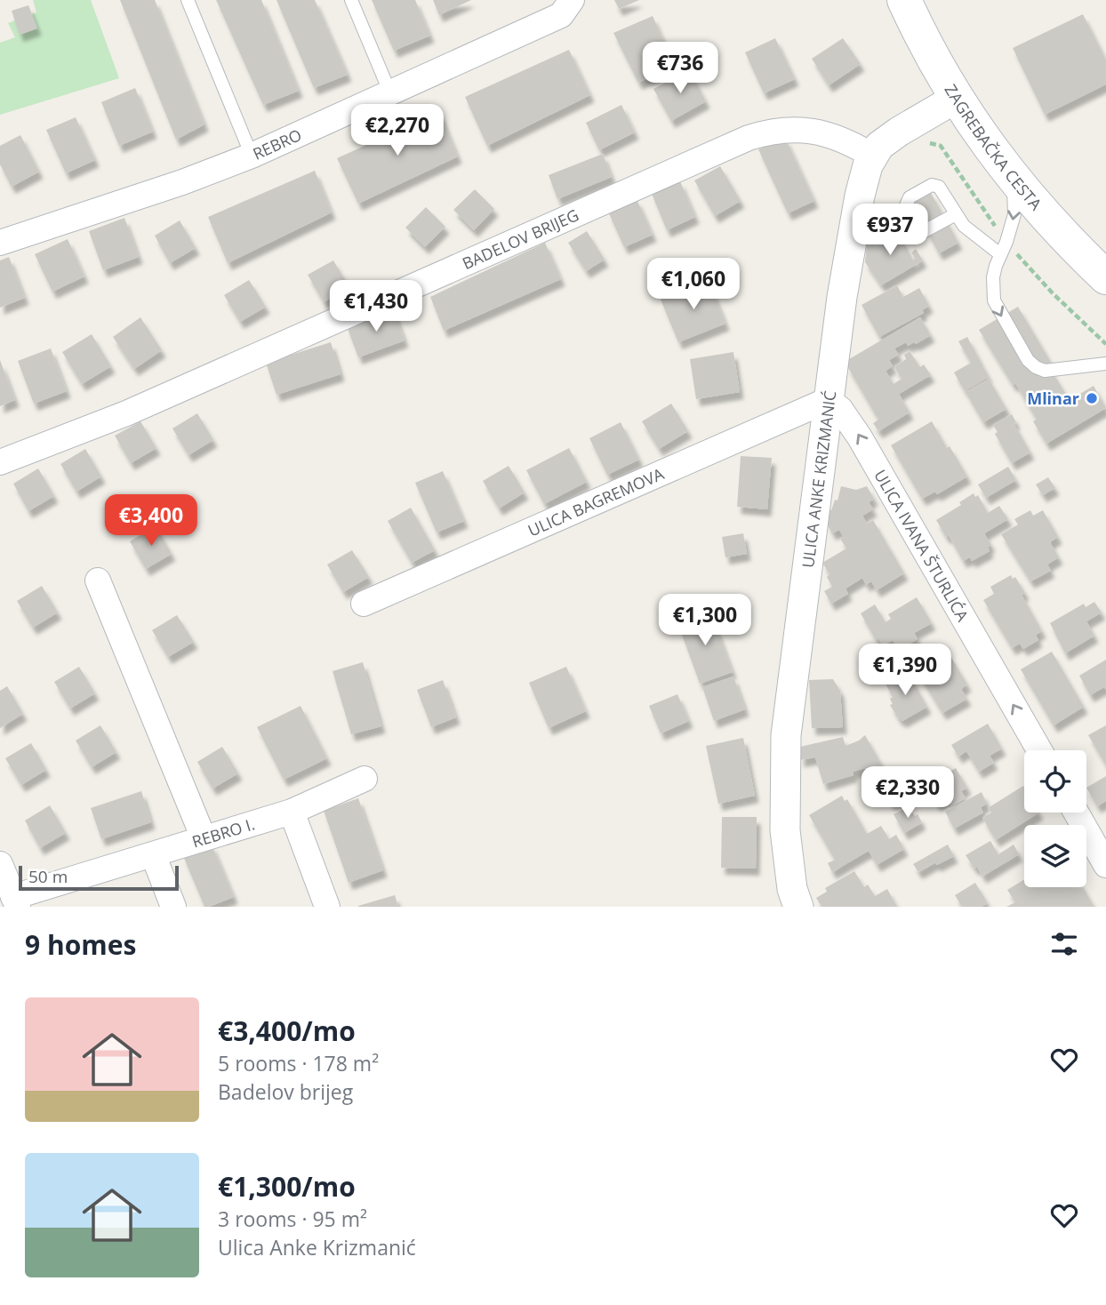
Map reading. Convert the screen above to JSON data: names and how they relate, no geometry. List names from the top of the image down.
{
  "streets": {
    "main road": ["ZAGREBAČKA CESTA"],
    "street": [
      "REBRO",
      "BADELOV BRIJEG",
      "ULICA ANKE KRIZMANIĆ",
      "ULICA BAGREMOVA",
      "ULICA IVANA ŠTURLIĆA",
      "REBRO I."
    ]
  },
  "crossings": [
    ["ZAGREBAČKA CESTA", "ULICA ANKE KRIZMANIĆ"],
    ["BADELOV BRIJEG", "ULICA ANKE KRIZMANIĆ"],
    ["ULICA ANKE KRIZMANIĆ", "ULICA BAGREMOVA"],
    ["ULICA ANKE KRIZMANIĆ", "ULICA IVANA ŠTURLIĆA"],
    ["ULICA BAGREMOVA", "ULICA IVANA ŠTURLIĆA"]
  ],
  "one_way": ["ULICA IVANA ŠTURLIĆA"],
  "places": ["Mlinar"],
  "scale_bar": "50 m",
  "page": {
    "price": [
      "€736",
      "€2,270",
      "€937",
      "€1,060",
      "€1,430",
      "€3,400",
      "€1,300",
      "€1,390",
      "€2,330"
    ],
    "scale": "50 m",
    "heading": "9 homes",
    "list": [
      {
        "name": "€3,400/mo",
        "note": "5 rooms · 178 m² · Badelov brijeg"
      },
      {
        "name": "€1,300/mo",
        "note": "3 rooms · 95 m² · Ulica Anke Krizmanić"
      }
    ]
  }
}
